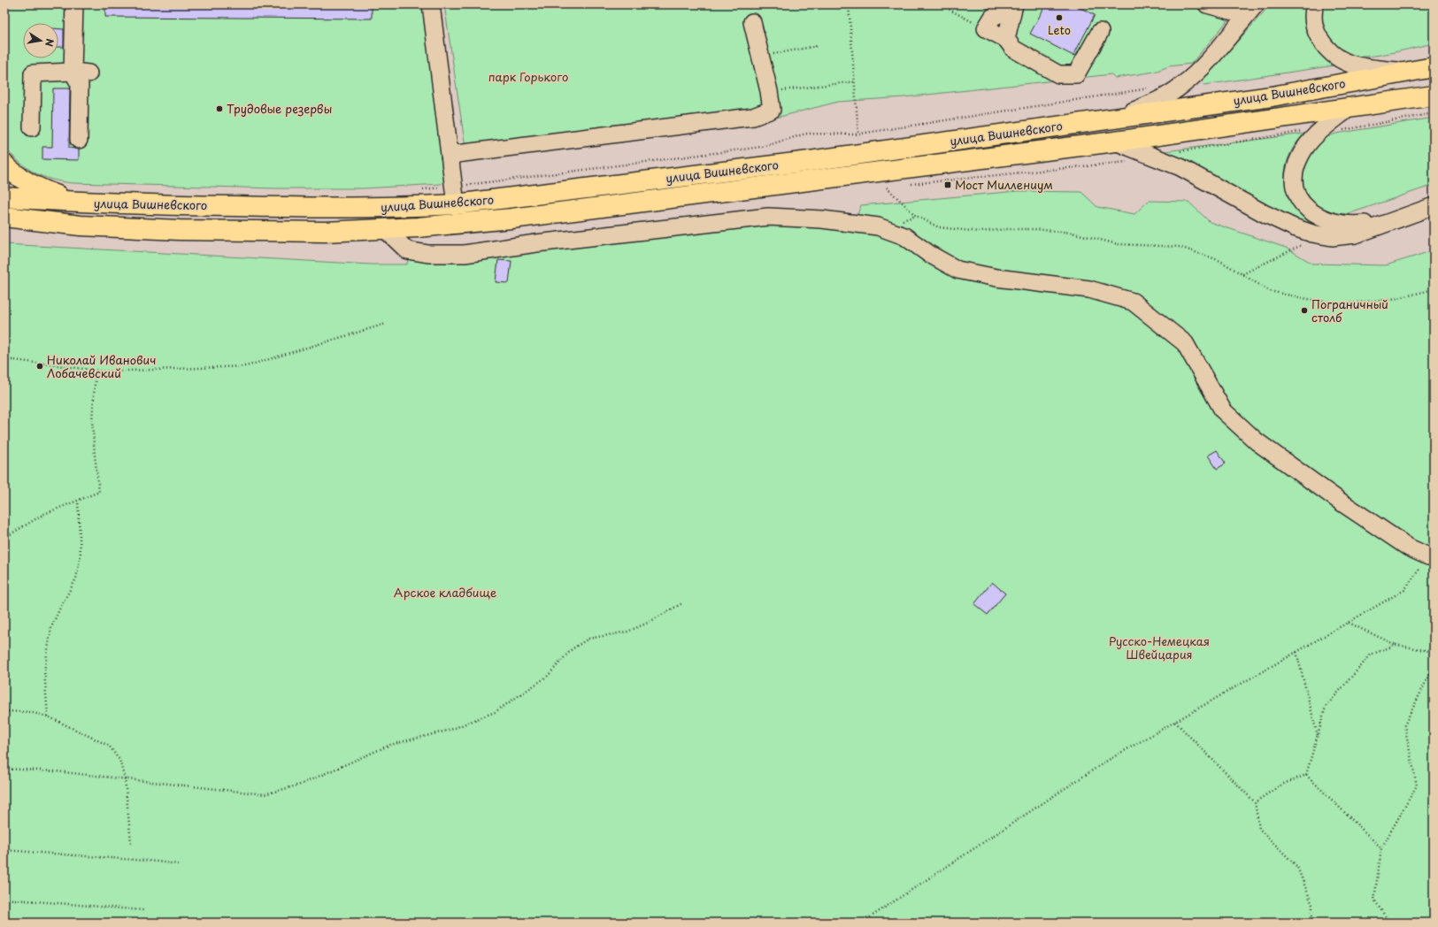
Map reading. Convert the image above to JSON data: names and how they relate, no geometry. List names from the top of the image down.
{
  "streets": {
    "main road": ["улица Вишневского"]
  },
  "parks": ["парк Горького", "Арское кладбище", "Русско-Немецкая Швейцария"],
  "places": {
    "other": [
      "Leto",
      "Трудовые резервы",
      "Пограничный столб",
      "Николай Иванович Лобачевский"
    ],
    "transit": ["Мост Миллениум"]
  },
  "north": "right"
}
